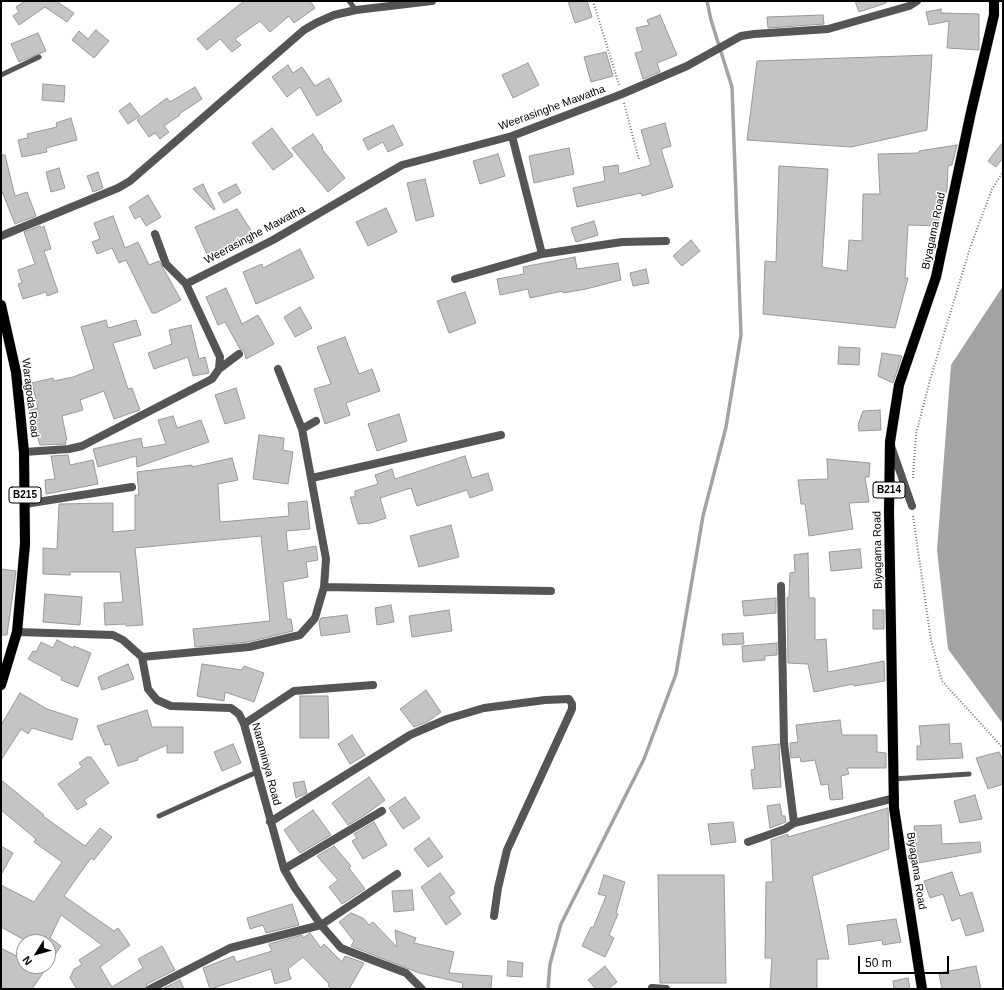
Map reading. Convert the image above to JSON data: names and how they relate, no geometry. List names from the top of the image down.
{
  "streets": {
    "main road": [
      "Biyagama Road",
      "Waragoda Road",
      "B214",
      "B215"
    ],
    "street": ["Weerasinghe Mawatha", "Naraminiya Road"]
  },
  "scale_bar": "50 m",
  "north": "bottom left"
}
